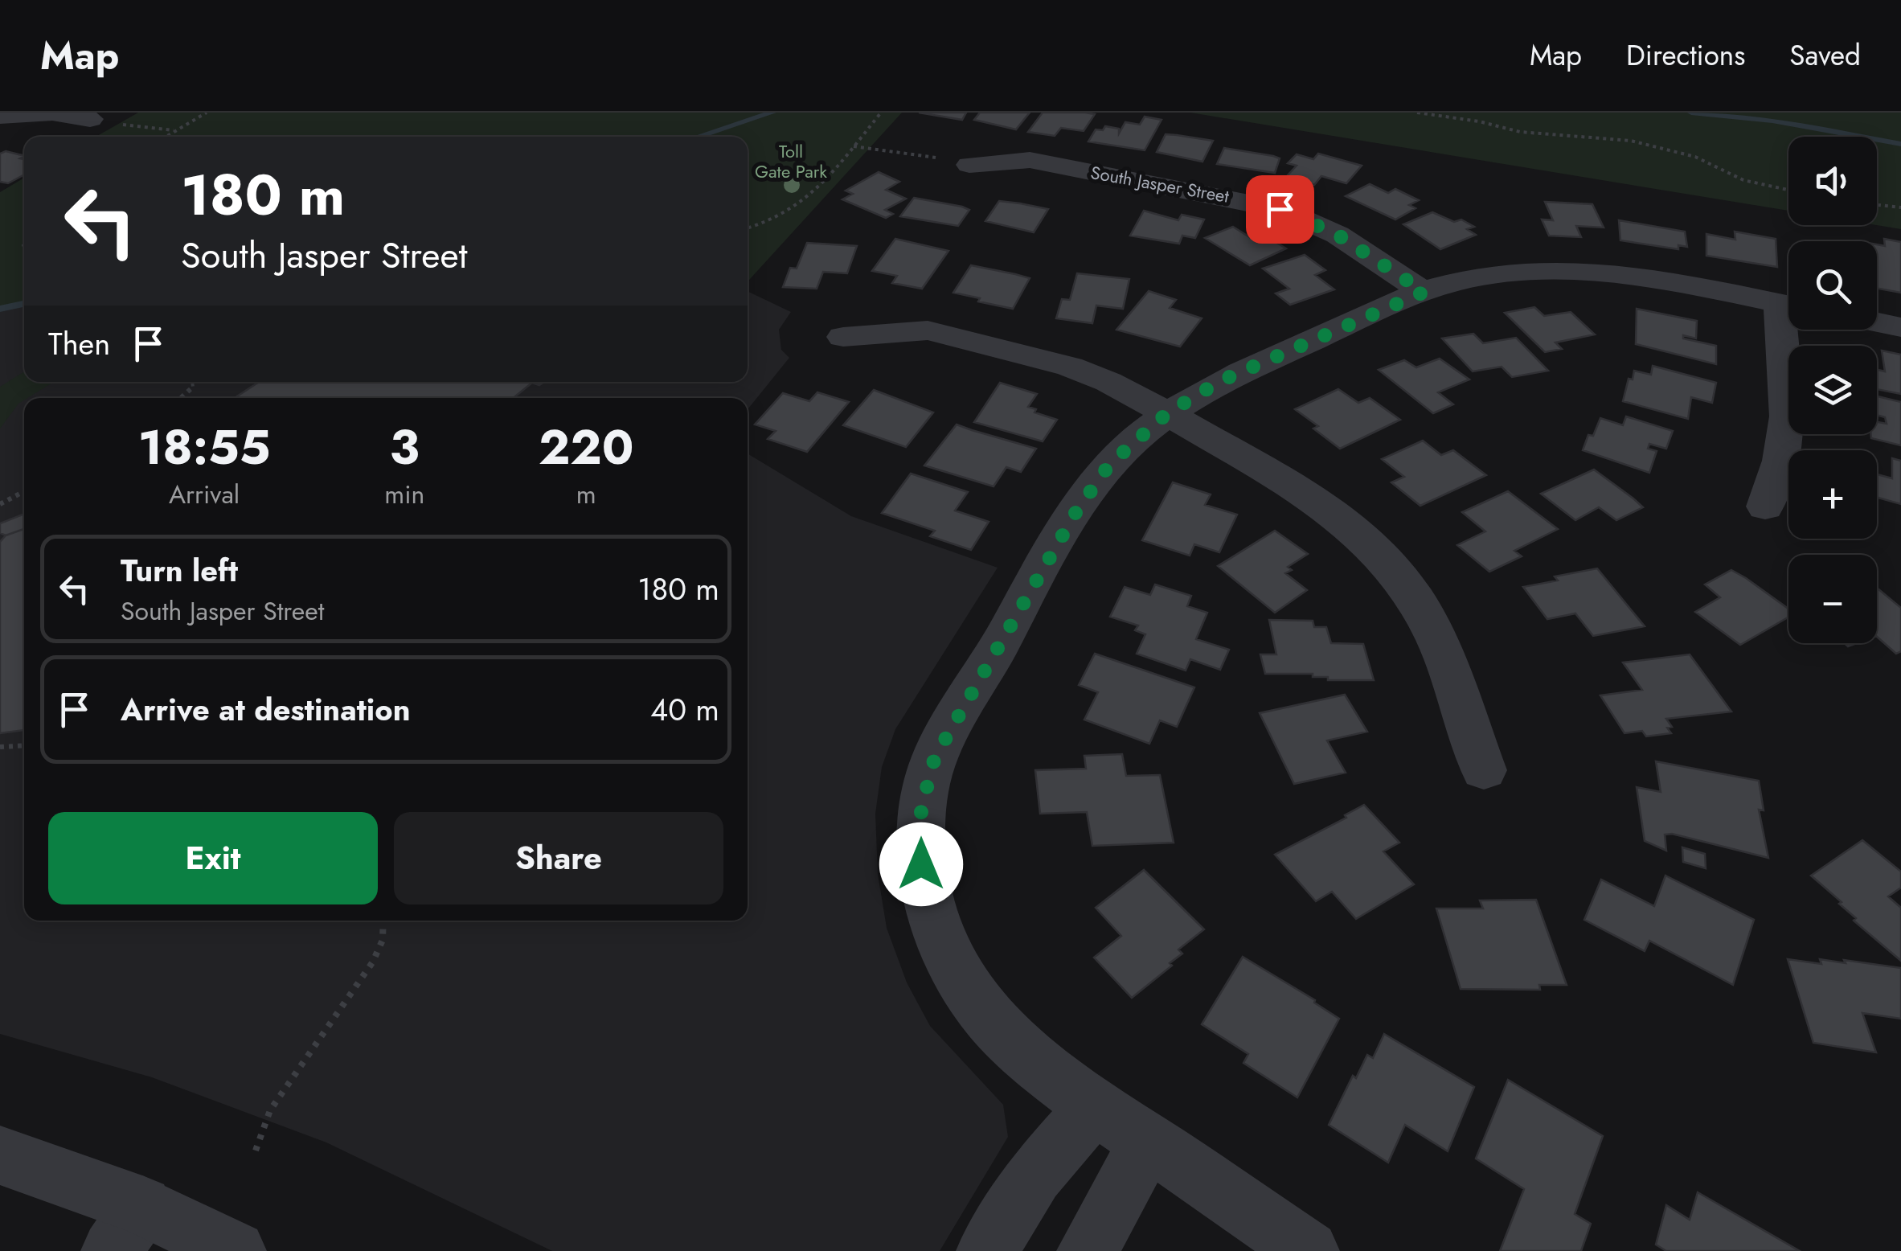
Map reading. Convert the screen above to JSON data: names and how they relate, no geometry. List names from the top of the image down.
{
  "streets": {
    "street": ["South Jasper Street"]
  },
  "parks": ["Toll Gate Park"],
  "page": {
    "header": "Map",
    "nav": ["Map", "Directions", "Saved"],
    "map_buttons": ["+", "−"],
    "turn": ["180 m", "South Jasper Street"],
    "then": "Then",
    "eta": [
      "18:55",
      "Arrival",
      "3",
      "min",
      "220",
      "m"
    ],
    "list": [
      {
        "name": "Turn left",
        "note": "South Jasper Street",
        "value": "180 m"
      },
      {
        "name": "Arrive at destination",
        "value": "40 m"
      }
    ],
    "buttons": ["Exit", "Share"]
  }
}
